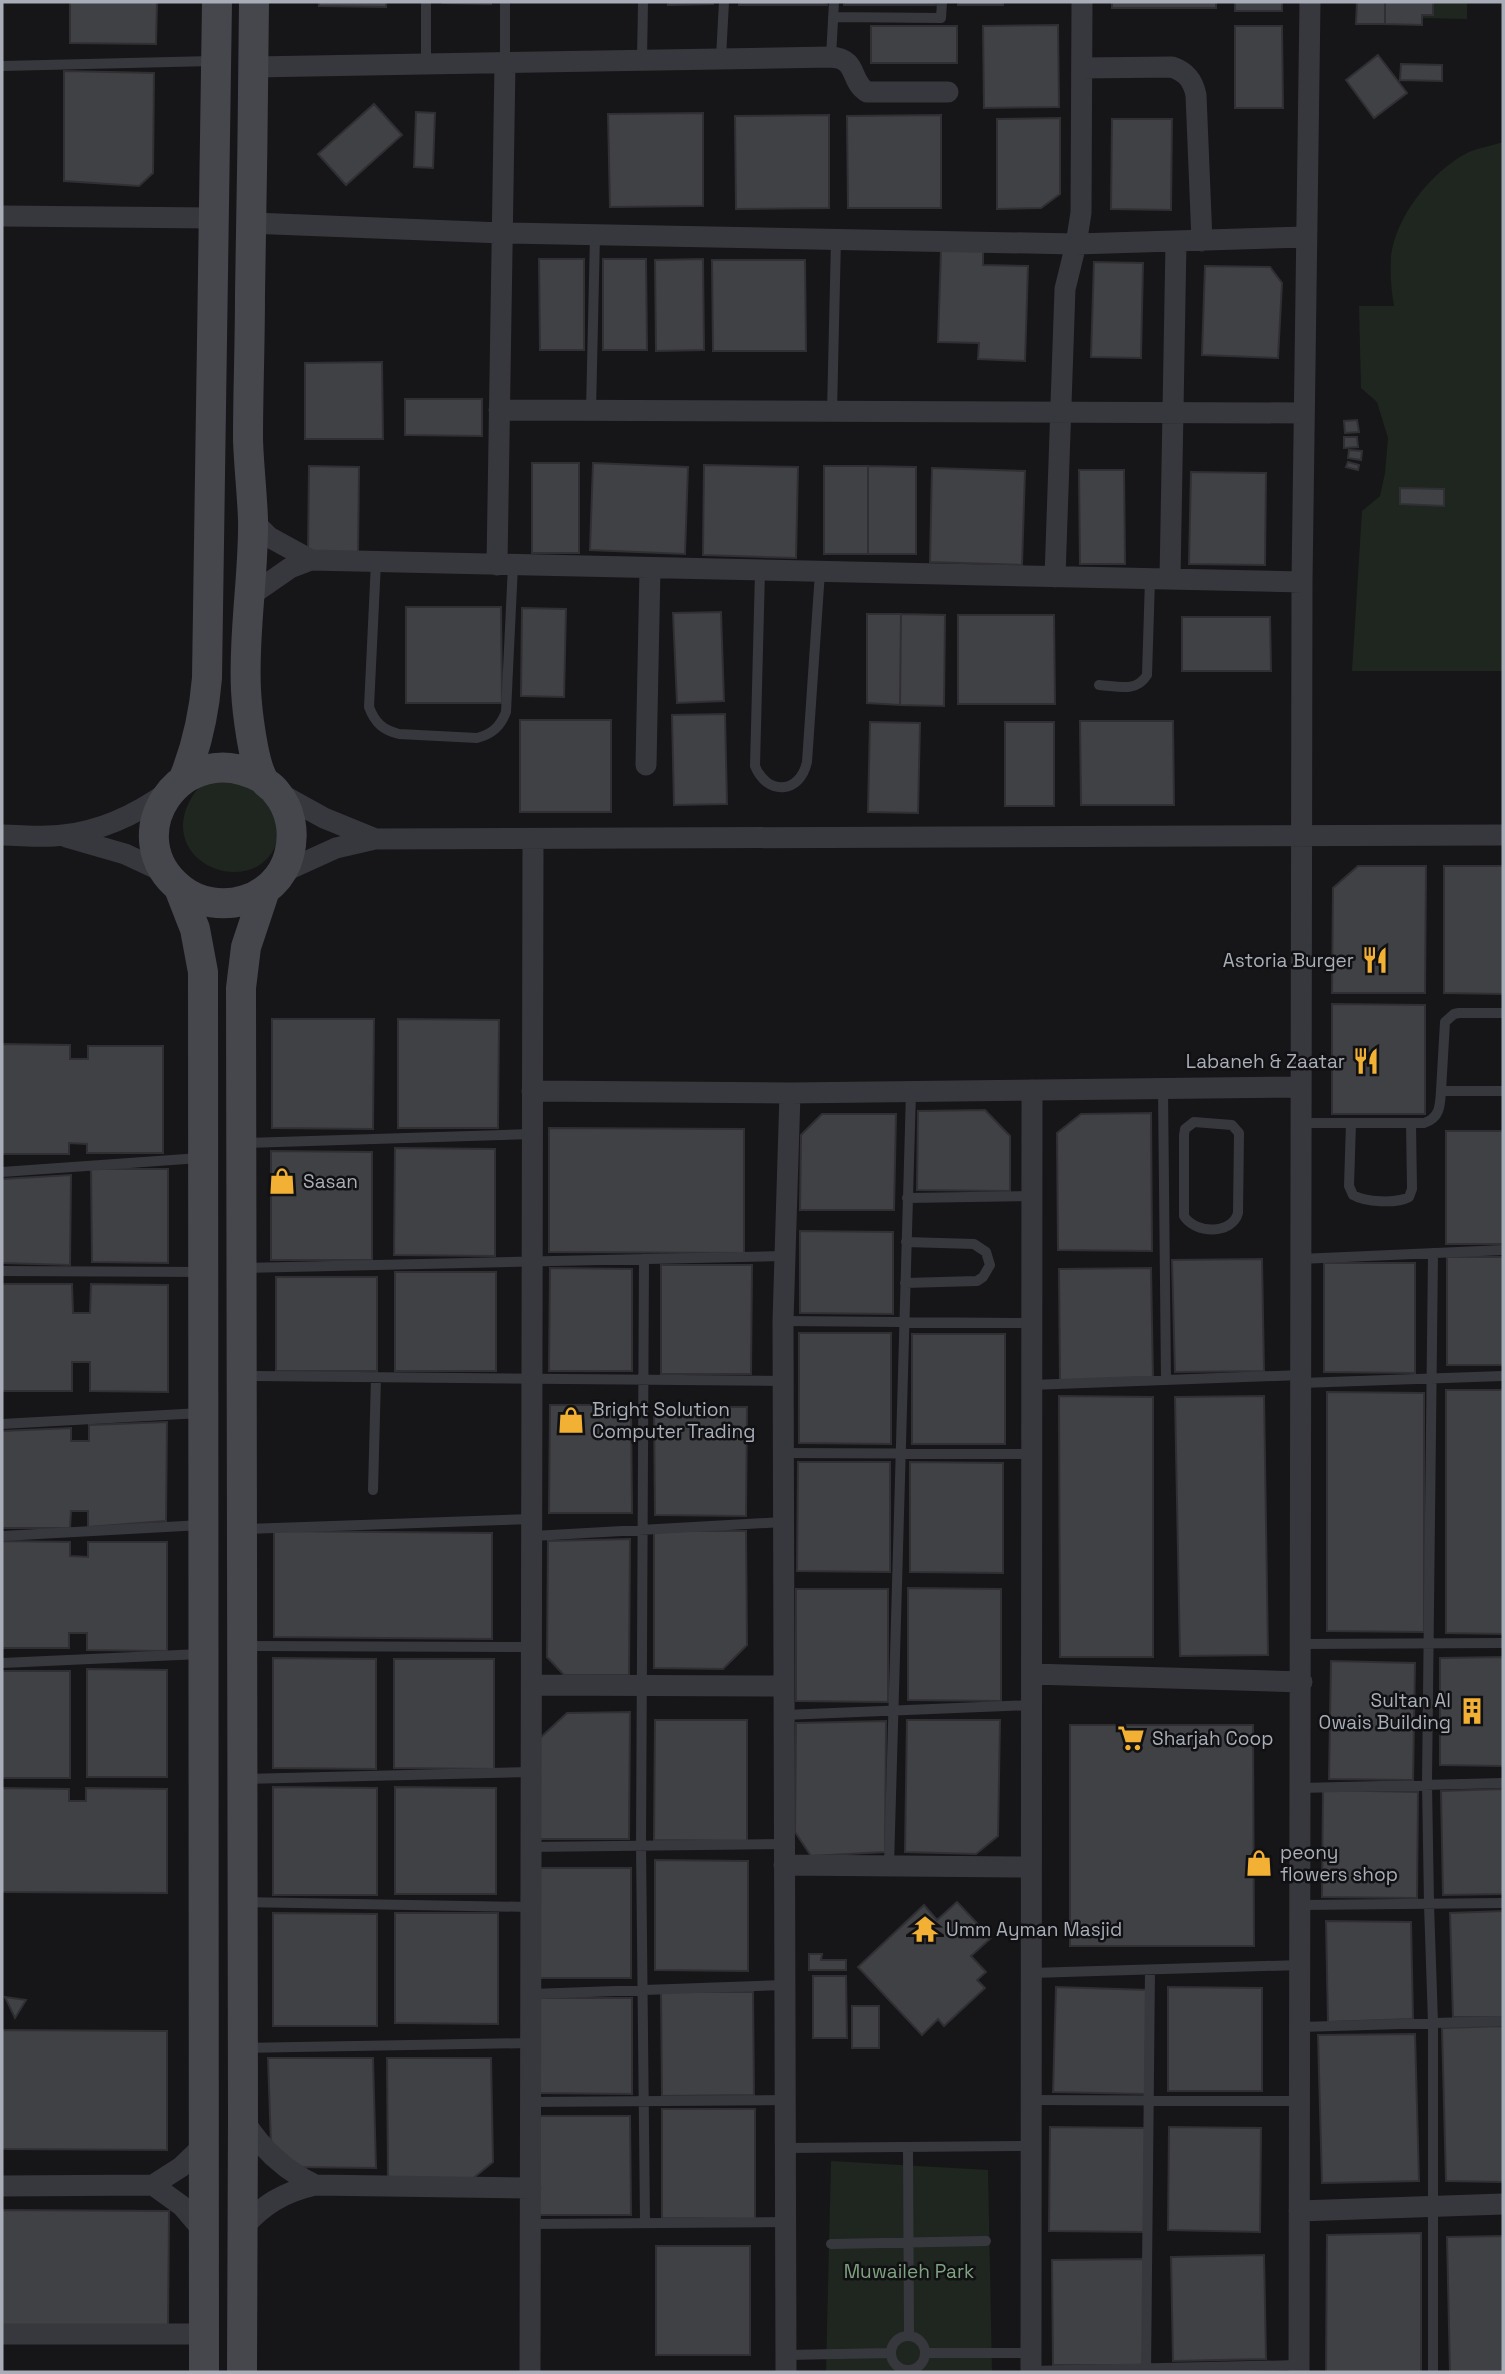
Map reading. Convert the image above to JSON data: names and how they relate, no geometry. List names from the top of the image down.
{
  "parks": ["Muwaileh Park"],
  "places": {
    "restaurant": ["Astoria Burger", "Labaneh & Zaatar"],
    "shop": ["Sasan", "Bright Solution Computer Trading", "peony flowers shop"],
    "building": ["Sultan Al Owais Building"],
    "supermarket": ["Sharjah Coop"],
    "temple": ["Umm Ayman Masjid"]
  }
}
